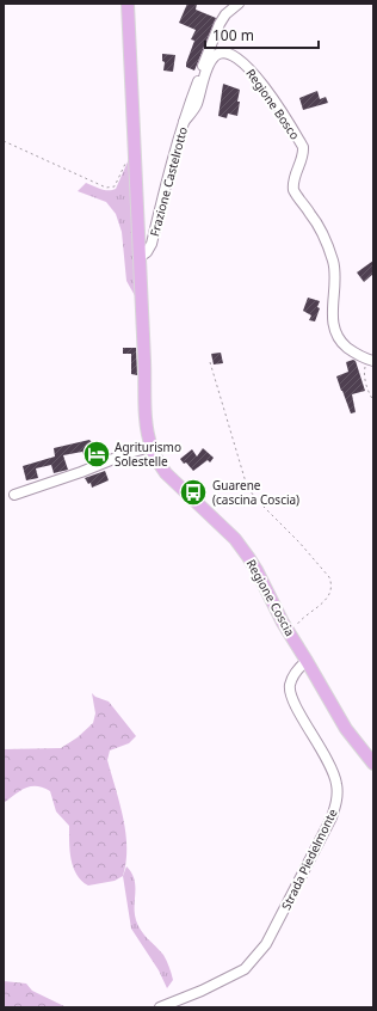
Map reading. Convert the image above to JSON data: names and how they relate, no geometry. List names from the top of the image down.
{
  "streets": {
    "main road": ["Frazione Castelrotto", "Regione Coscia"],
    "street": ["Regione Bosco", "Strada Piedelmonte"]
  },
  "crossings": [
    ["Regione Bosco", "Frazione Castelrotto"],
    ["Frazione Castelrotto", "Regione Coscia"],
    ["Regione Coscia", "Strada Piedelmonte"]
  ],
  "places": {
    "hotel": ["Agriturismo Solestelle"],
    "bus stop": ["Guarene (cascina Coscia)"]
  },
  "scale_bar": "100 m"
}
